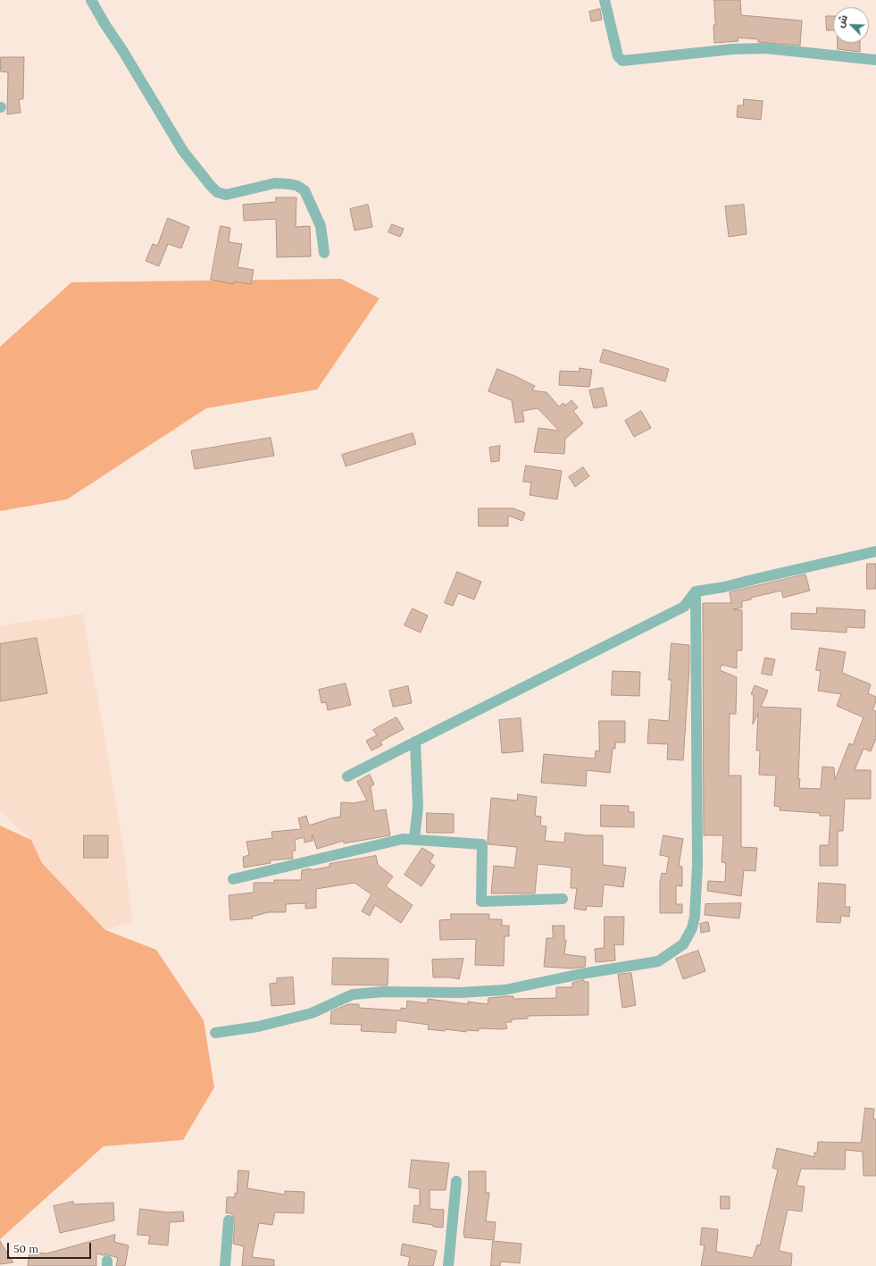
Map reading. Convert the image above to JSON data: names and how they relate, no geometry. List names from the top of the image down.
{
  "scale_bar": "50 m",
  "north": "top left"
}
